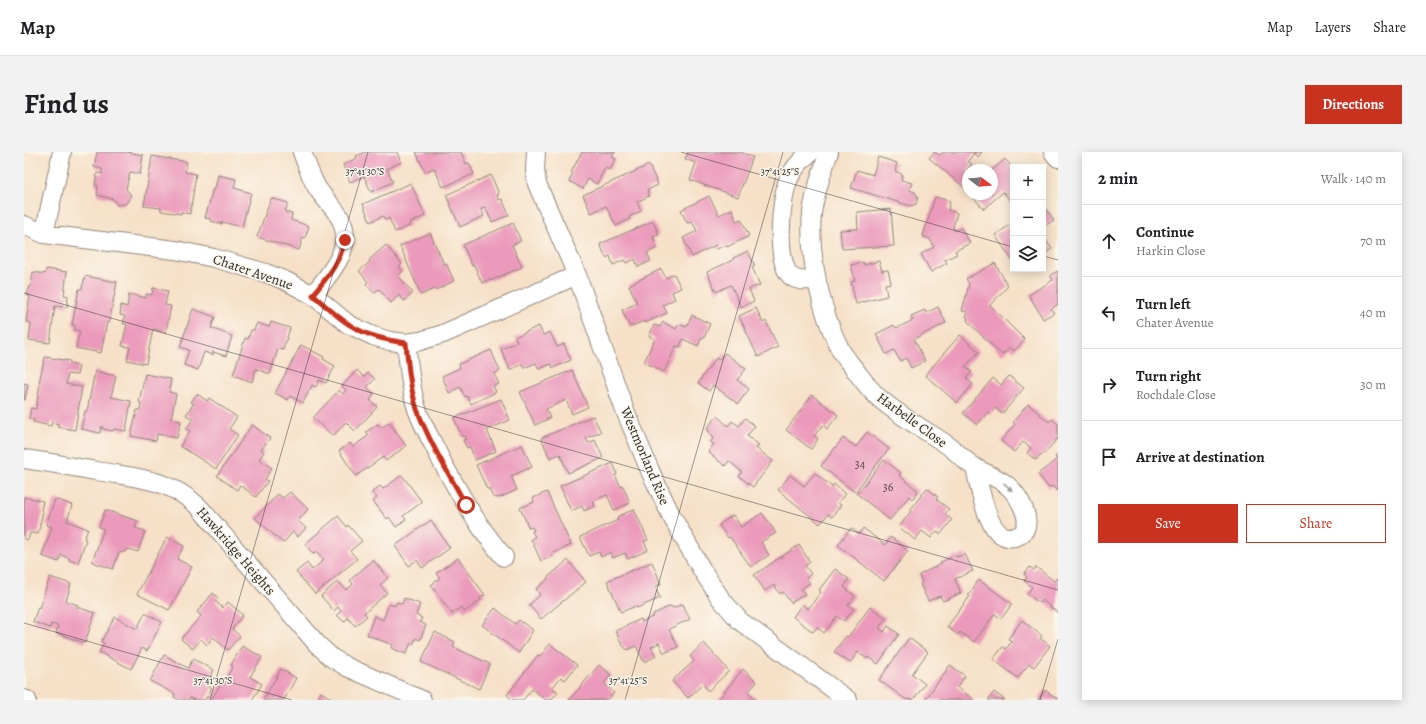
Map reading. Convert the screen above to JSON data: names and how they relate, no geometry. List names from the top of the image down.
{
  "streets": {
    "street": [
      "Chater Avenue",
      "Harbelle Close",
      "Westmorland Rise",
      "Hawkridge Heights"
    ]
  },
  "crossings": [
    ["Chater Avenue", "Westmorland Rise"]
  ],
  "house_numbers": ["34", "36"],
  "north": "right",
  "page": {
    "header": "Map",
    "nav": ["Map", "Layers", "Share"],
    "title": "Find us",
    "buttons": [
      "Directions",
      ["Save", "Share"]
    ],
    "heading": ["2 min", "Walk · 140 m"],
    "map_buttons": ["+", "−"],
    "list": [
      ["Continue", "Harkin Close", "70 m"],
      ["Turn left", "Chater Avenue", "40 m"],
      ["Turn right", "Rochdale Close", "30 m"],
      "Arrive at destination"
    ]
  },
  "coordinates": ["37°41'30\"S", "37°41'25\"S"]
}
